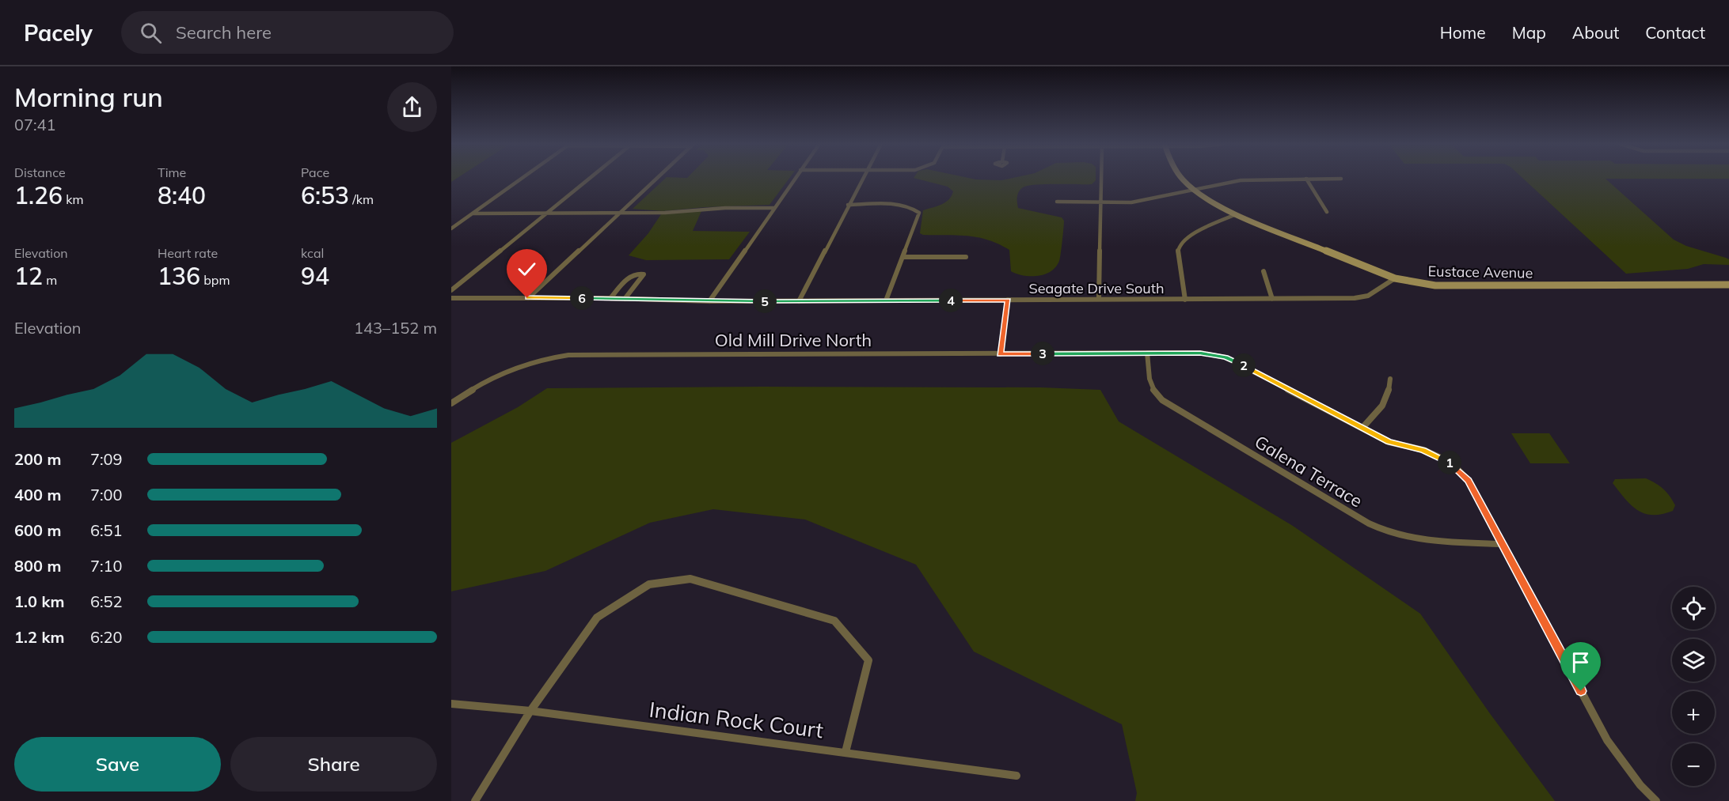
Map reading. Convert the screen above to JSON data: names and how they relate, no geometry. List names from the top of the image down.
{
  "streets": {
    "street": [
      "Eustace Avenue",
      "Seagate Drive South",
      "Old Mill Drive North",
      "Galena Terrace",
      "Indian Rock Court"
    ]
  },
  "crossings": [
    ["Eustace Avenue", "Seagate Drive South"],
    ["Old Mill Drive North", "Galena Terrace"]
  ],
  "page": {
    "header": "Pacely",
    "search": "Search here",
    "nav": [
      "Home",
      "Map",
      "About",
      "Contact"
    ],
    "heading": ["Morning run", "07:41"],
    "stats": [
      ["Distance", "1.26 km"],
      ["Time", "8:40"],
      ["Pace", "6:53 /km"],
      ["Elevation", "12 m"],
      ["Heart rate", "136 bpm"],
      ["kcal", "94"]
    ],
    "pins": [
      "6",
      "4",
      "5",
      "3",
      "2",
      "1"
    ],
    "chart": ["Elevation", "143–152 m"],
    "list": [
      {
        "name": "200 m",
        "note": "7:09"
      },
      {
        "name": "400 m",
        "note": "7:00"
      },
      {
        "name": "600 m",
        "note": "6:51"
      },
      {
        "name": "800 m",
        "note": "7:10"
      },
      {
        "name": "1.0 km",
        "note": "6:52"
      },
      {
        "name": "1.2 km",
        "note": "6:20"
      }
    ],
    "map_buttons": ["+", "−"],
    "buttons": ["Save", "Share"]
  }
}
